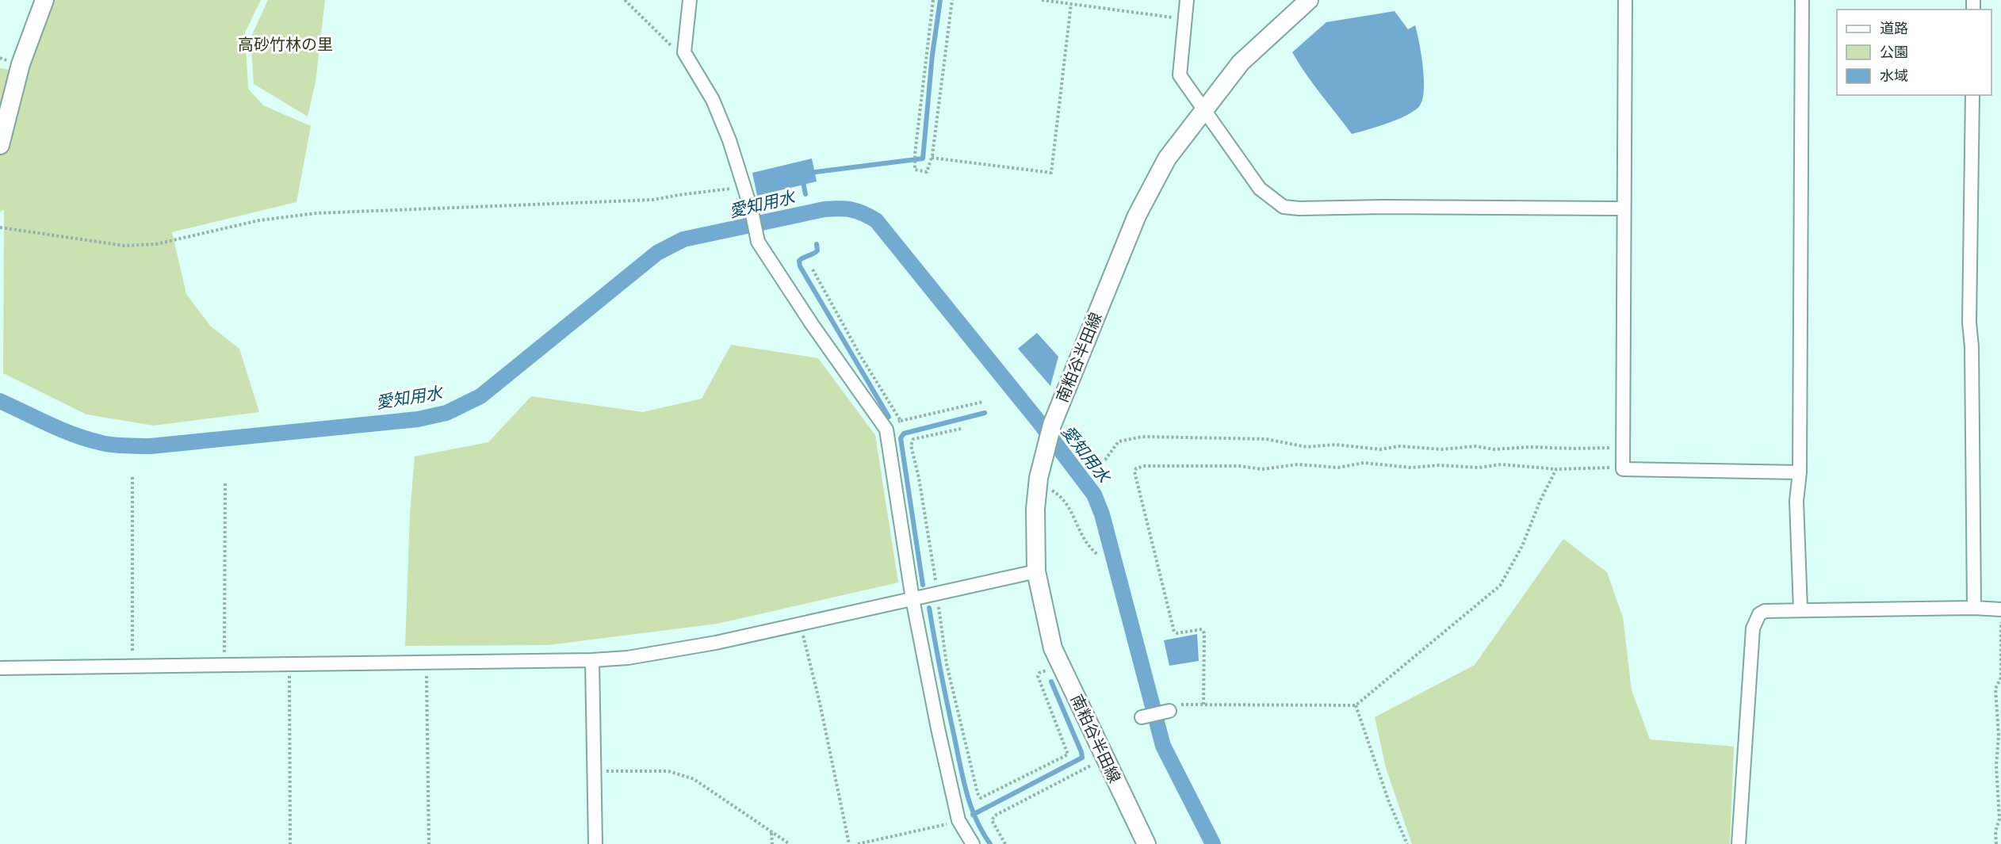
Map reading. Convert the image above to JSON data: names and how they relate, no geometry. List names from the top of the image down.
{
  "streets": {
    "main road": ["南粕谷半田線"]
  },
  "water": ["愛知用水"],
  "parks": ["高砂竹林の里"],
  "legend": ["道路", "公園", "水域"]
}
